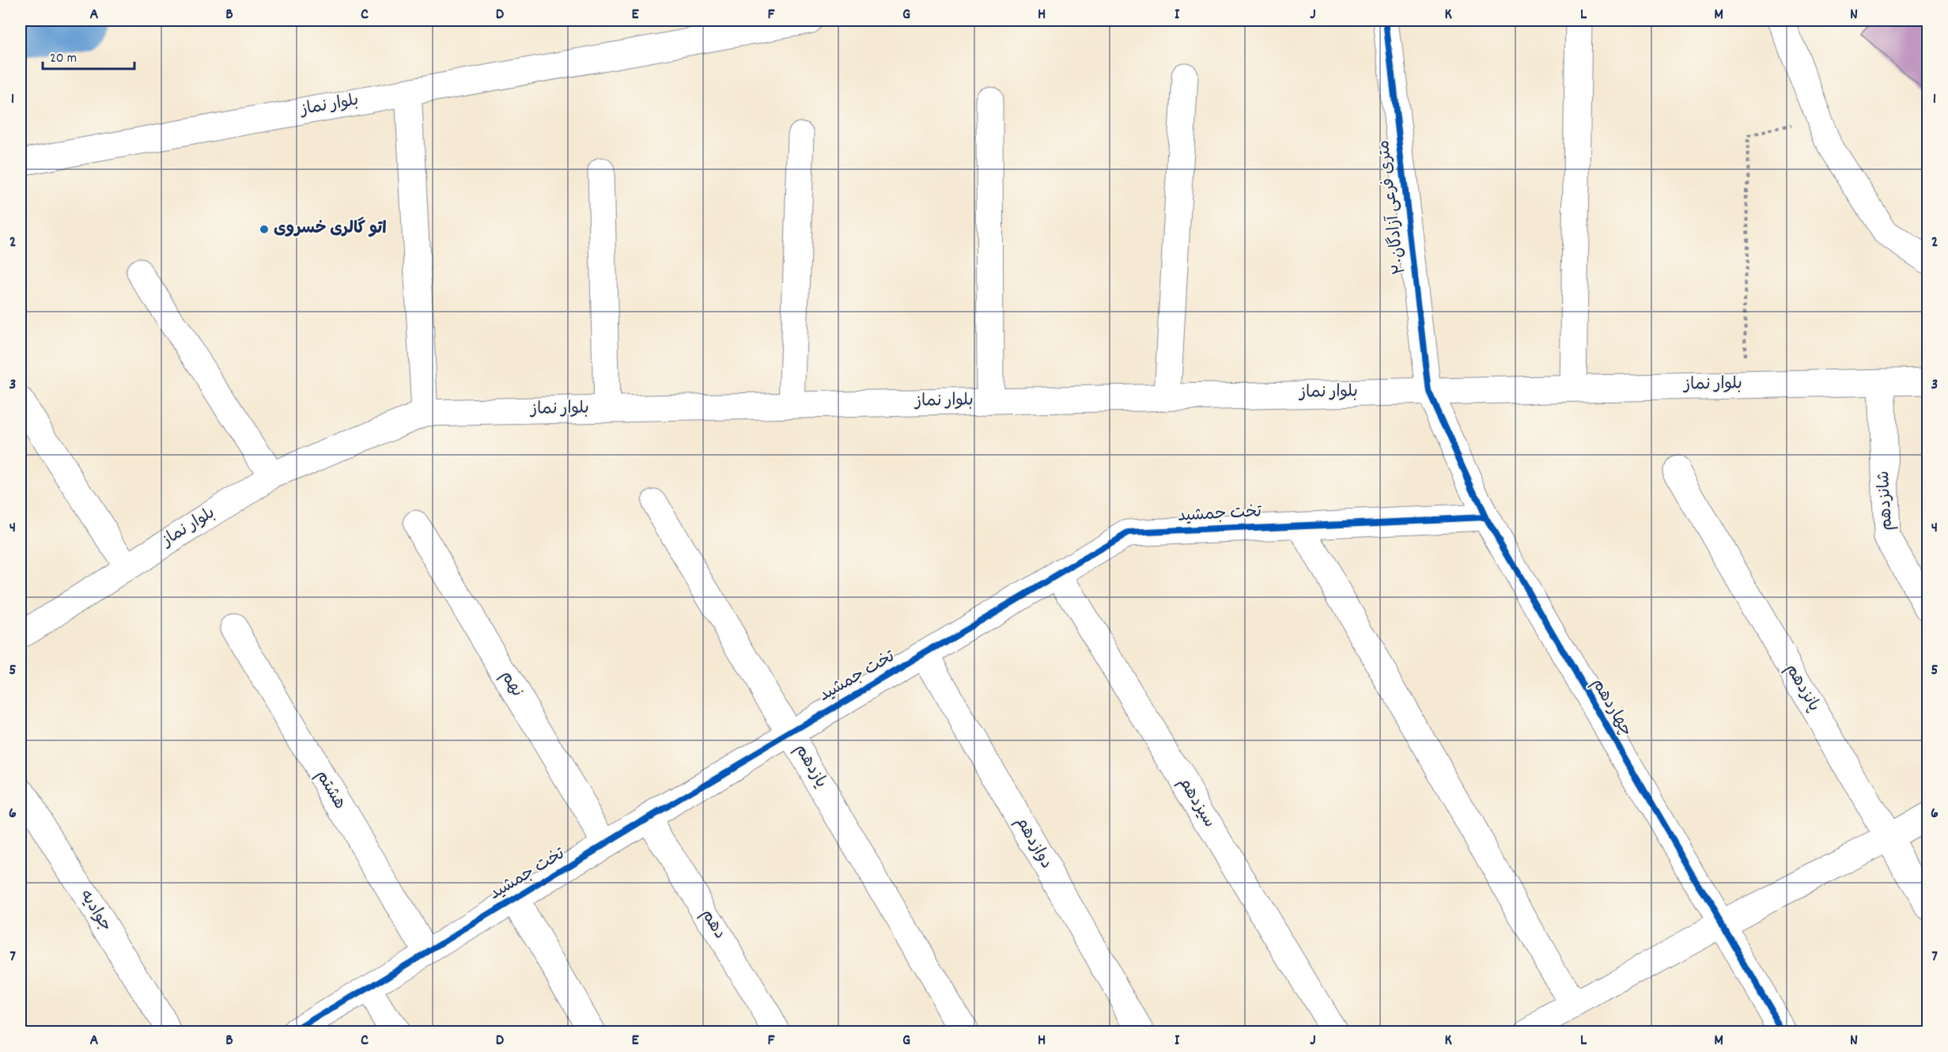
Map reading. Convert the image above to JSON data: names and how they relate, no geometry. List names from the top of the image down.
{
  "streets": {
    "street": [
      "بلوار نماز",
      "۲۰متری فرعی آزادگان",
      "شانزدهم",
      "تخت جمشید",
      "نهم",
      "پانزدهم",
      "چهاردهم",
      "یازدهم",
      "هشتم",
      "سیزدهم",
      "دوازدهم",
      "جوادیه",
      "دهم"
    ]
  },
  "crossings": [
    ["بلوار نماز", "۲۰متری فرعی آزادگان"],
    ["بلوار نماز", "شانزدهم"],
    ["بلوار نماز", "چهاردهم"],
    ["۲۰متری فرعی آزادگان", "چهاردهم"],
    ["تخت جمشید", "نهم"],
    ["تخت جمشید", "چهاردهم"],
    ["تخت جمشید", "یازدهم"],
    ["تخت جمشید", "هشتم"],
    ["تخت جمشید", "سیزدهم"],
    ["تخت جمشید", "دوازدهم"],
    ["تخت جمشید", "دهم"]
  ],
  "places": ["اتو گالری خسروی"],
  "scale_bar": "20 m",
  "grid": {
    "columns": [
      "A",
      "B",
      "C",
      "D",
      "E",
      "F",
      "G",
      "H",
      "I",
      "J",
      "K",
      "L",
      "M",
      "N"
    ],
    "rows": [
      "1",
      "2",
      "3",
      "4",
      "5",
      "6",
      "7"
    ]
  }
}
